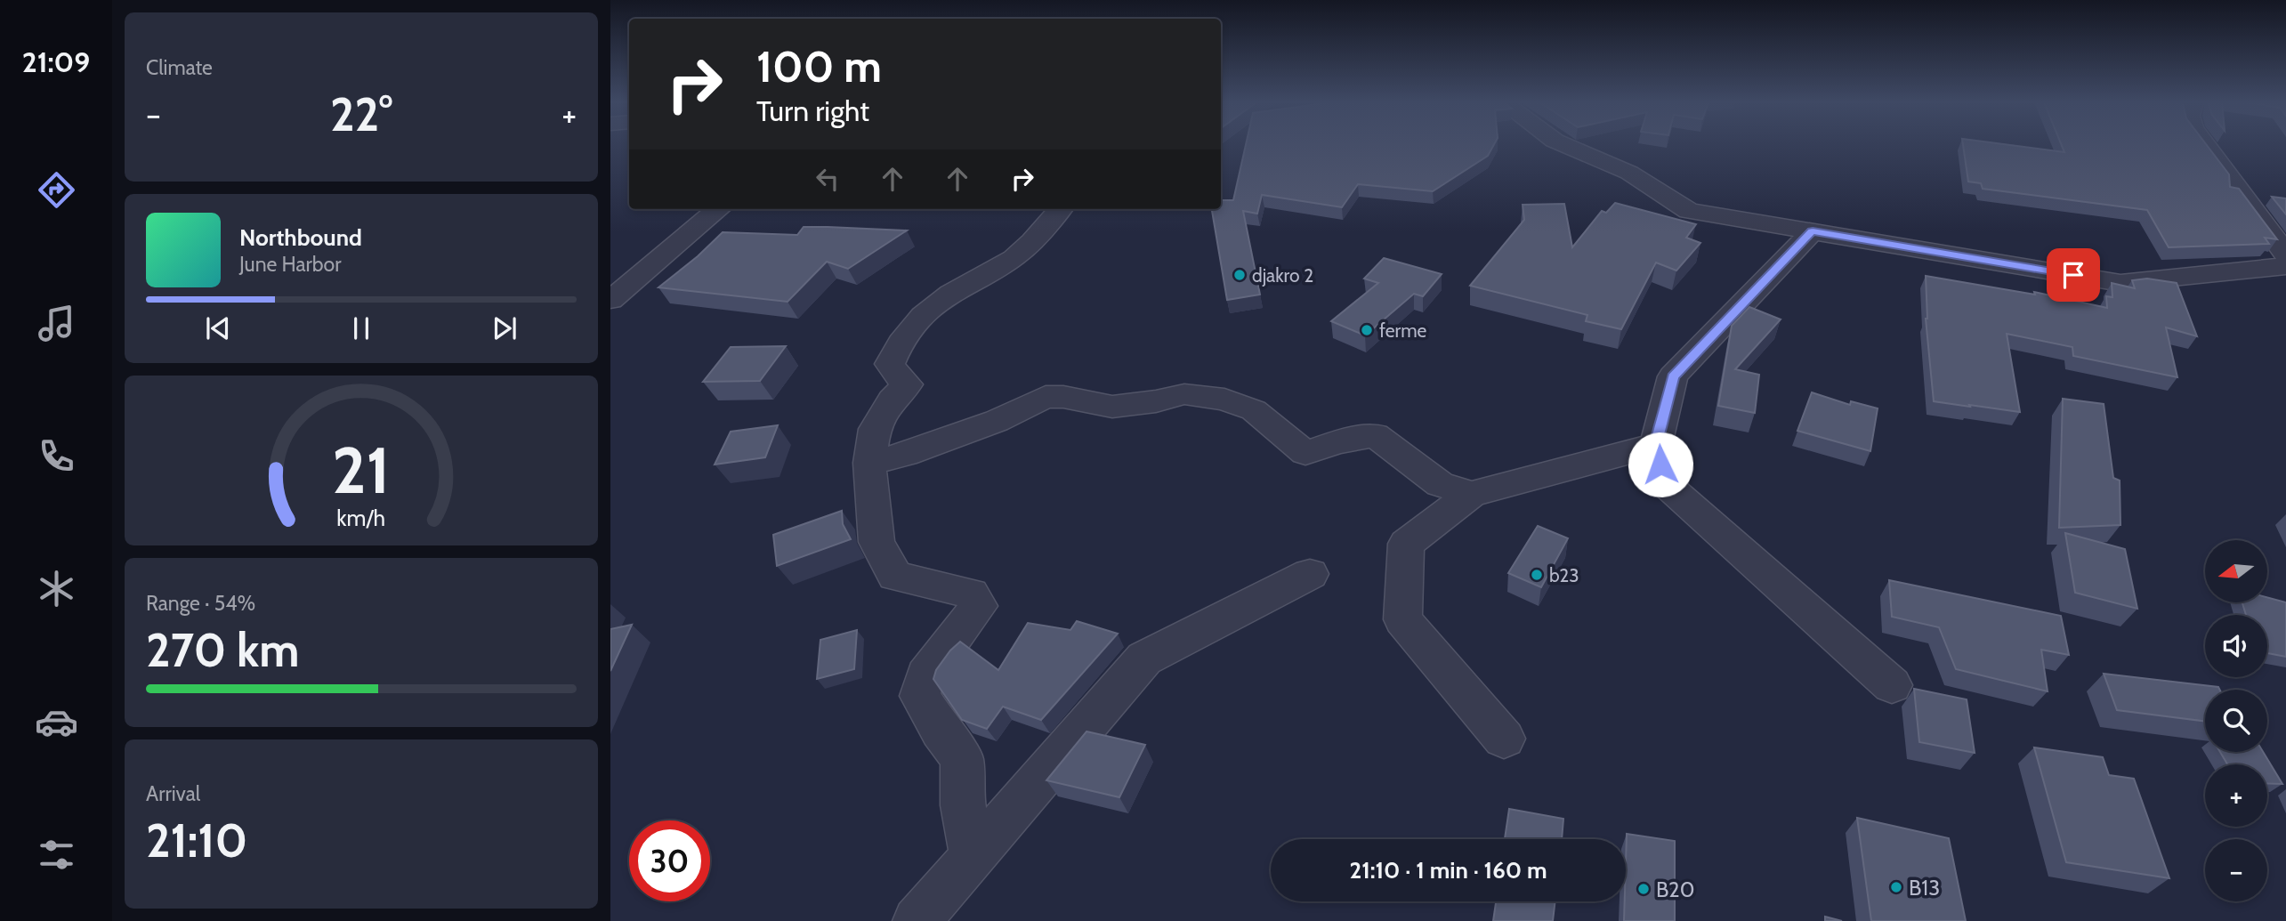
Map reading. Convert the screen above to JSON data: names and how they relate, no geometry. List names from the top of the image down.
{
  "places": [
    "djakro 2",
    "ferme",
    "b23",
    "B13",
    "B20"
  ],
  "north": "left",
  "page": {
    "tabs": "21:09",
    "tile": [
      "Climate",
      ["Range · 54%", "270 km"],
      ["Arrival", "21:10"]
    ],
    "turn": ["100 m", "Turn right"],
    "heat": ["−", "22°", "+"],
    "song": ["Northbound", "June Harbor"],
    "map_buttons": ["+", "−"],
    "limit": "30",
    "trip": "21:10 · 1 min · 160 m",
    "gauge": ["21", "km/h"]
  }
}
